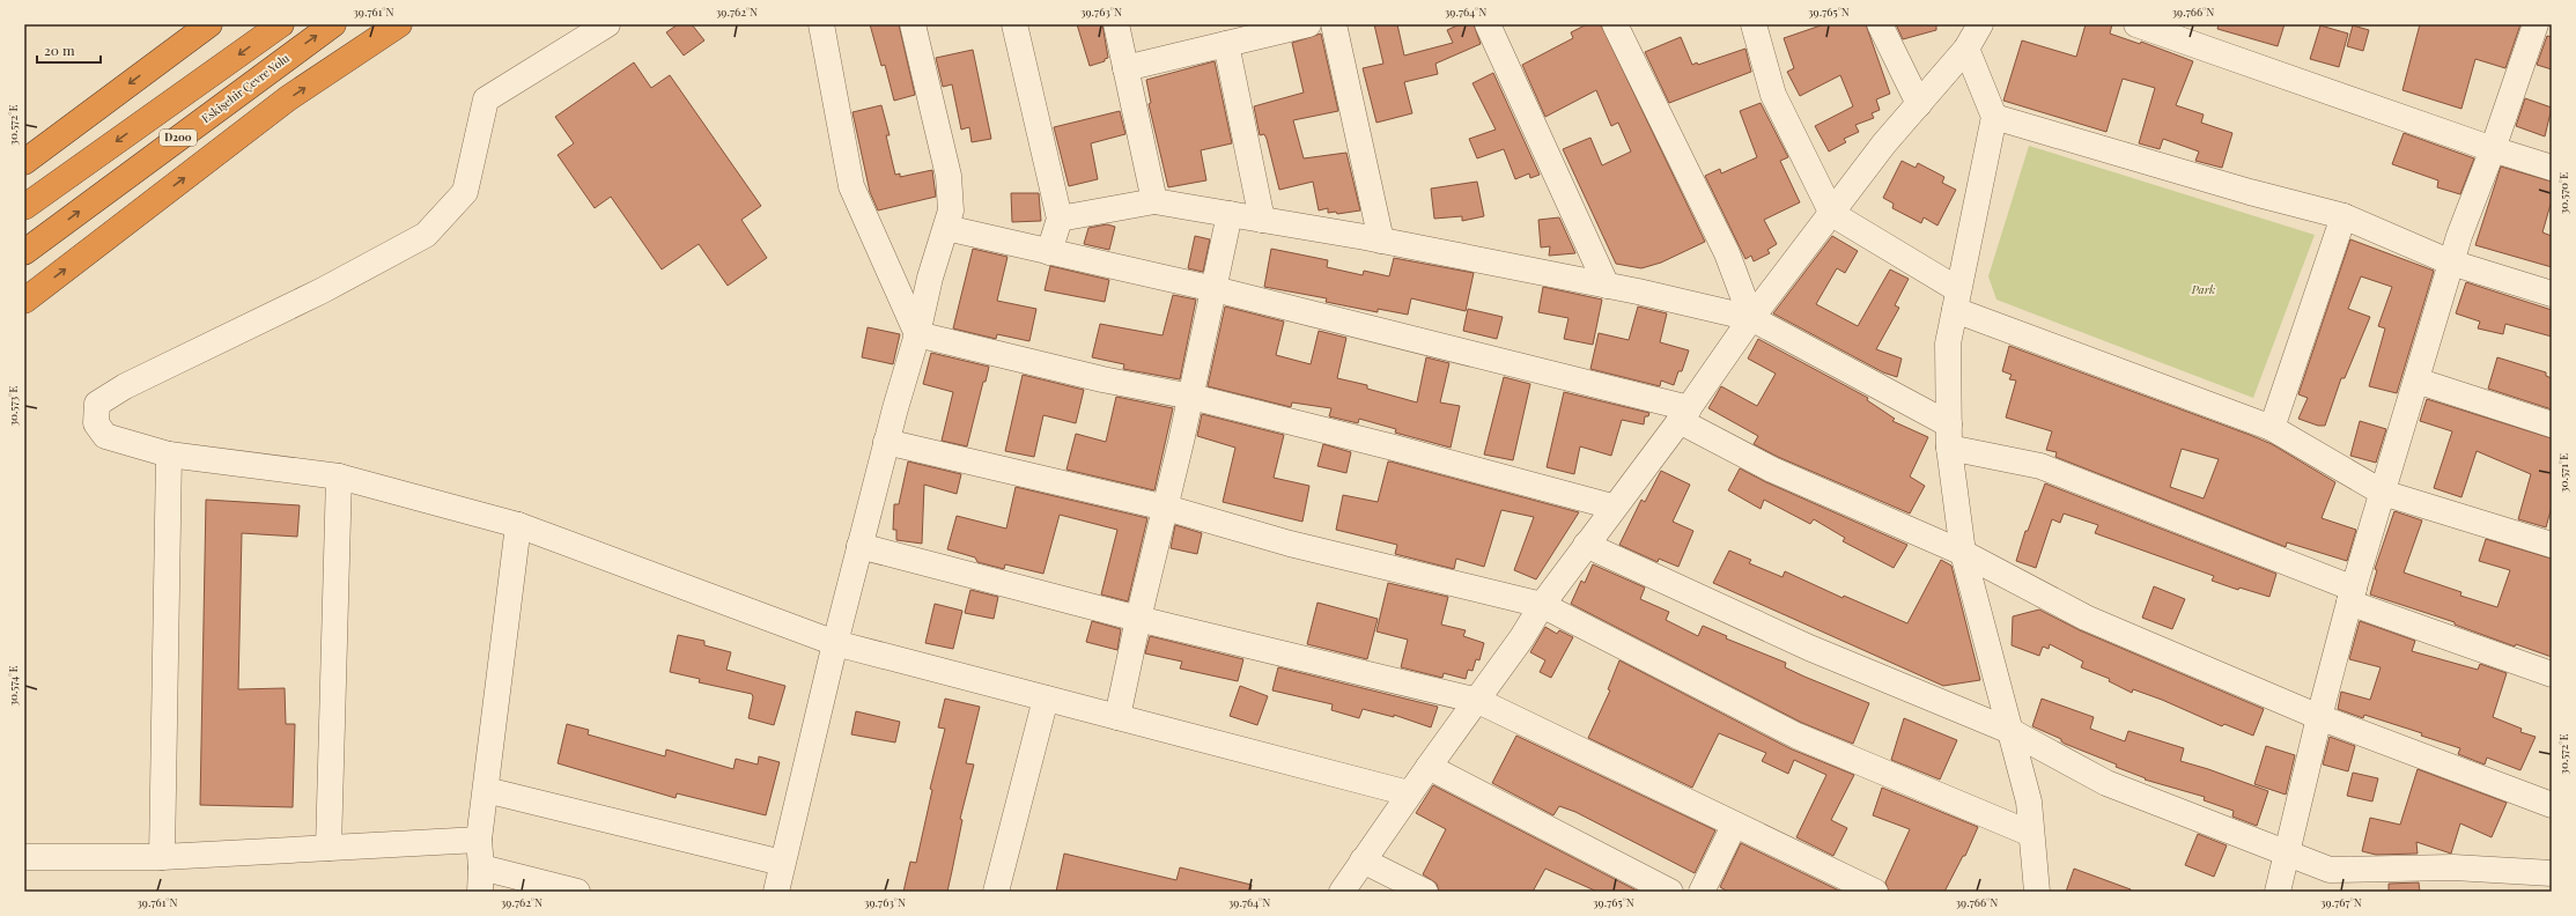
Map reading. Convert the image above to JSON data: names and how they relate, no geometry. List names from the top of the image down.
{
  "streets": {
    "highway": ["Eskişehir Çevre Yolu", "D200"]
  },
  "parks": ["Park"],
  "scale_bar": "20 m",
  "coordinates": [
    "39.761°N",
    "39.762°N",
    "39.763°N",
    "39.764°N",
    "39.765°N",
    "39.766°N",
    "30.572°E",
    "30.570°E",
    "30.573°E",
    "30.571°E",
    "30.574°E",
    "39.767°N"
  ]
}
